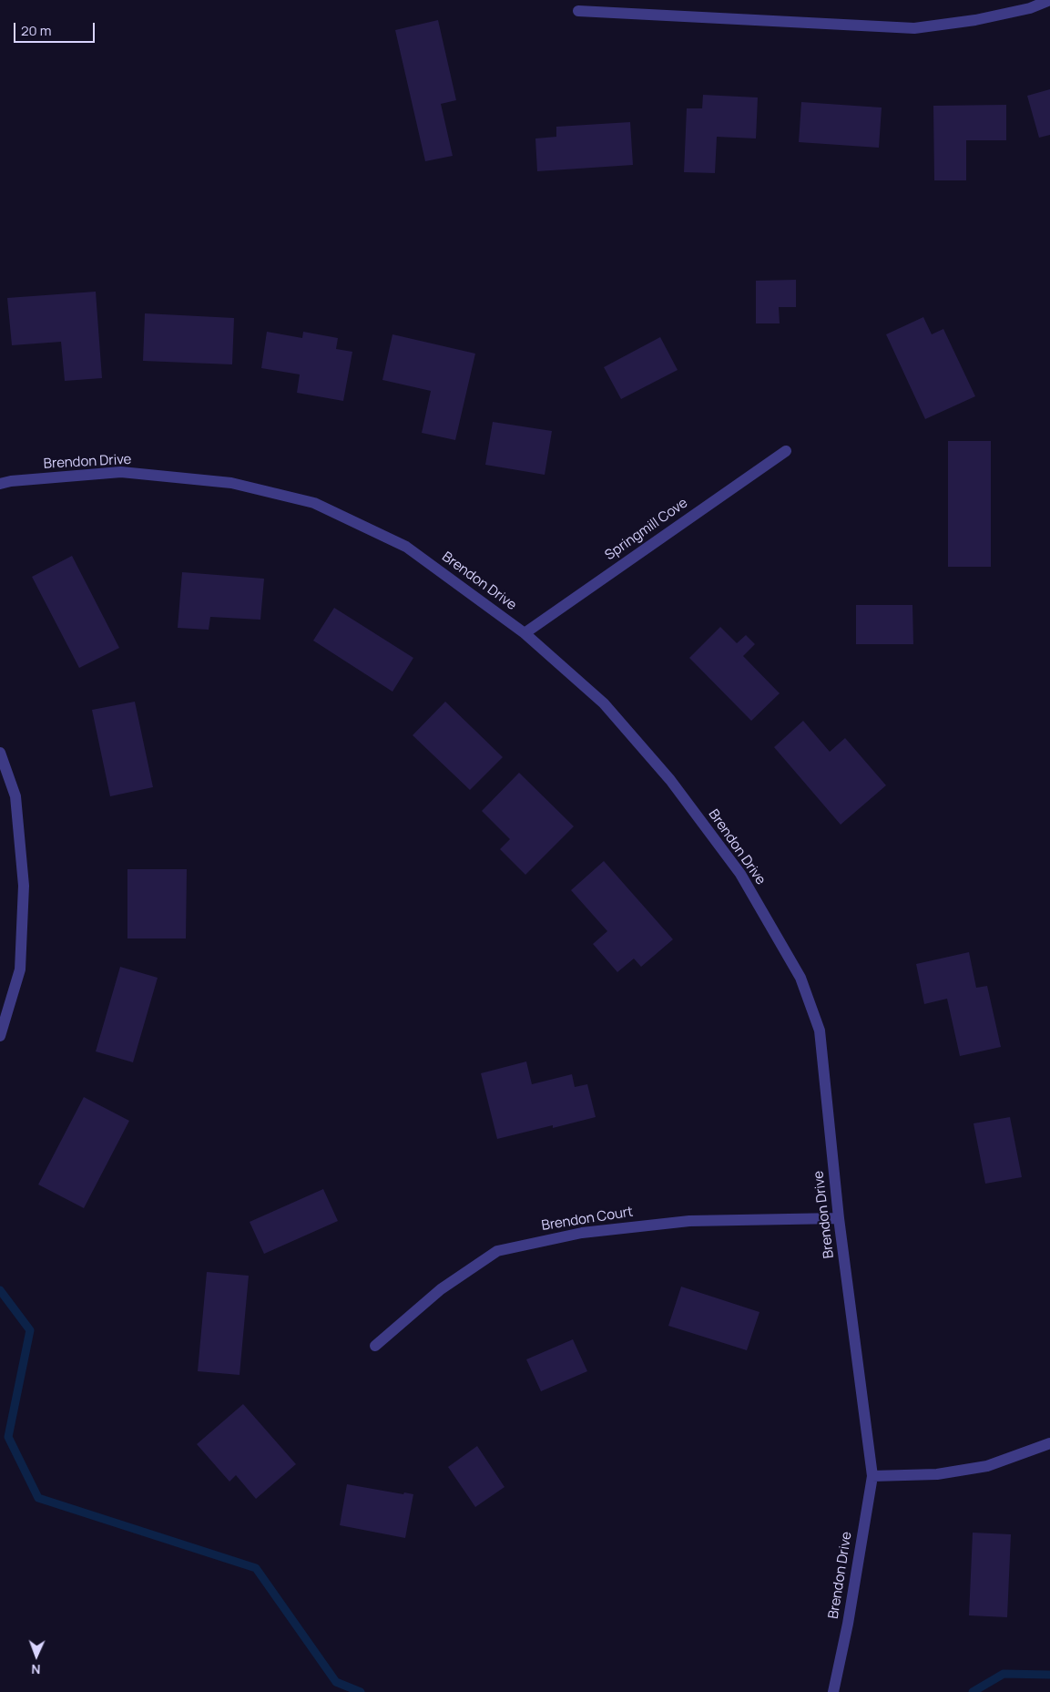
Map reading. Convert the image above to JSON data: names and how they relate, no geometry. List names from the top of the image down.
{
  "streets": {
    "street": ["Brendon Drive", "Springmill Cove", "Brendon Court"]
  },
  "crossings": [
    ["Brendon Drive", "Springmill Cove"],
    ["Brendon Drive", "Brendon Court"]
  ],
  "scale_bar": "20 m",
  "north": "bottom"
}
